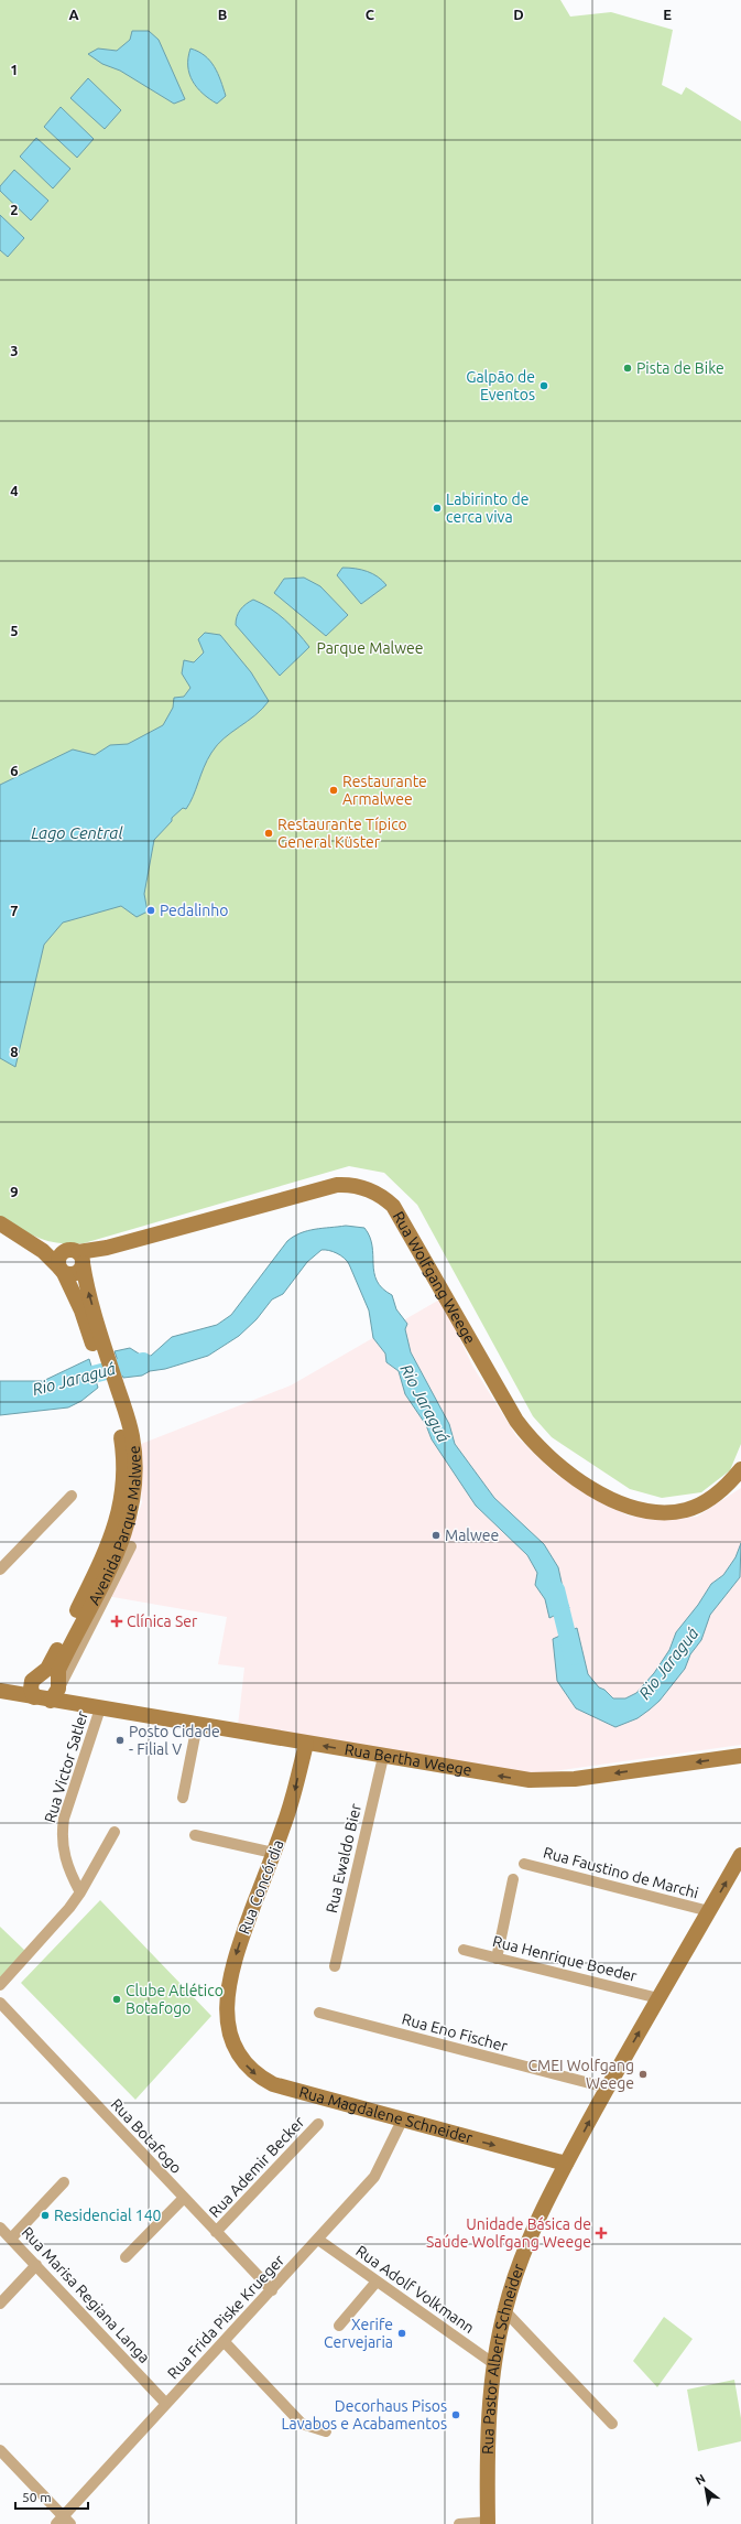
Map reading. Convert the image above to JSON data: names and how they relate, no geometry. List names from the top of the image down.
{
  "streets": {
    "main road": [
      "Rua Wolfgang Weege",
      "Avenida Parque Malwee",
      "Rua Bertha Weege",
      "Rua Concórdia",
      "Rua Magdalene Schneider",
      "Rua Pastor Albert Schneider"
    ],
    "street": [
      "Rua Victor Satler",
      "Rua Ewaldo Bier",
      "Rua Faustino de Marchi",
      "Rua Henrique Boeder",
      "Rua Eno Fischer",
      "Rua Botafogo",
      "Rua Ademir Becker",
      "Rua Adolf Volkmann",
      "Rua Marisa Regiana Langa",
      "Rua Frida Piske Krueger"
    ]
  },
  "crossings": [
    ["Rua Wolfgang Weege", "Avenida Parque Malwee"],
    ["Avenida Parque Malwee", "Rua Bertha Weege"],
    ["Rua Bertha Weege", "Rua Victor Satler"],
    ["Rua Bertha Weege", "Rua Ewaldo Bier"],
    ["Rua Bertha Weege", "Rua Concórdia"],
    ["Rua Faustino de Marchi", "Rua Pastor Albert Schneider"],
    ["Rua Concórdia", "Rua Magdalene Schneider"],
    ["Rua Henrique Boeder", "Rua Pastor Albert Schneider"],
    ["Rua Eno Fischer", "Rua Pastor Albert Schneider"],
    ["Rua Magdalene Schneider", "Rua Frida Piske Krueger"],
    ["Rua Magdalene Schneider", "Rua Pastor Albert Schneider"],
    ["Rua Botafogo", "Rua Ademir Becker"],
    ["Rua Botafogo", "Rua Frida Piske Krueger"],
    ["Rua Adolf Volkmann", "Rua Frida Piske Krueger"],
    ["Rua Adolf Volkmann", "Rua Pastor Albert Schneider"],
    ["Rua Marisa Regiana Langa", "Rua Frida Piske Krueger"]
  ],
  "one_way": ["Rua Bertha Weege", "Rua Concórdia", "Rua Magdalene Schneider"],
  "water": ["Lago Central", "Rio Jaraguá"],
  "parks": ["Parque Malwee"],
  "places": {
    "other": [
      "Pista de Bike",
      "Galpão de Eventos",
      "Labirinto de cerca viva",
      "Restaurante Armalwee",
      "Restaurante Típico General Küster",
      "Pedalinho",
      "Malwee",
      "Posto Cidade - Filial V",
      "Clube Atlético Botafogo",
      "CMEI Wolfgang Weege",
      "Residencial 140",
      "Xerife Cervejaria",
      "Decorhaus Pisos Lavabos e Acabamentos"
    ],
    "health": ["Clínica Ser", "Unidade Básica de Saúde Wolfgang Weege"]
  },
  "scale_bar": "50 m",
  "north": "top left",
  "grid": {
    "columns": [
      "A",
      "B",
      "C",
      "D",
      "E"
    ],
    "rows": [
      "1",
      "2",
      "3",
      "4",
      "5",
      "6",
      "7",
      "8",
      "9"
    ]
  }
}
